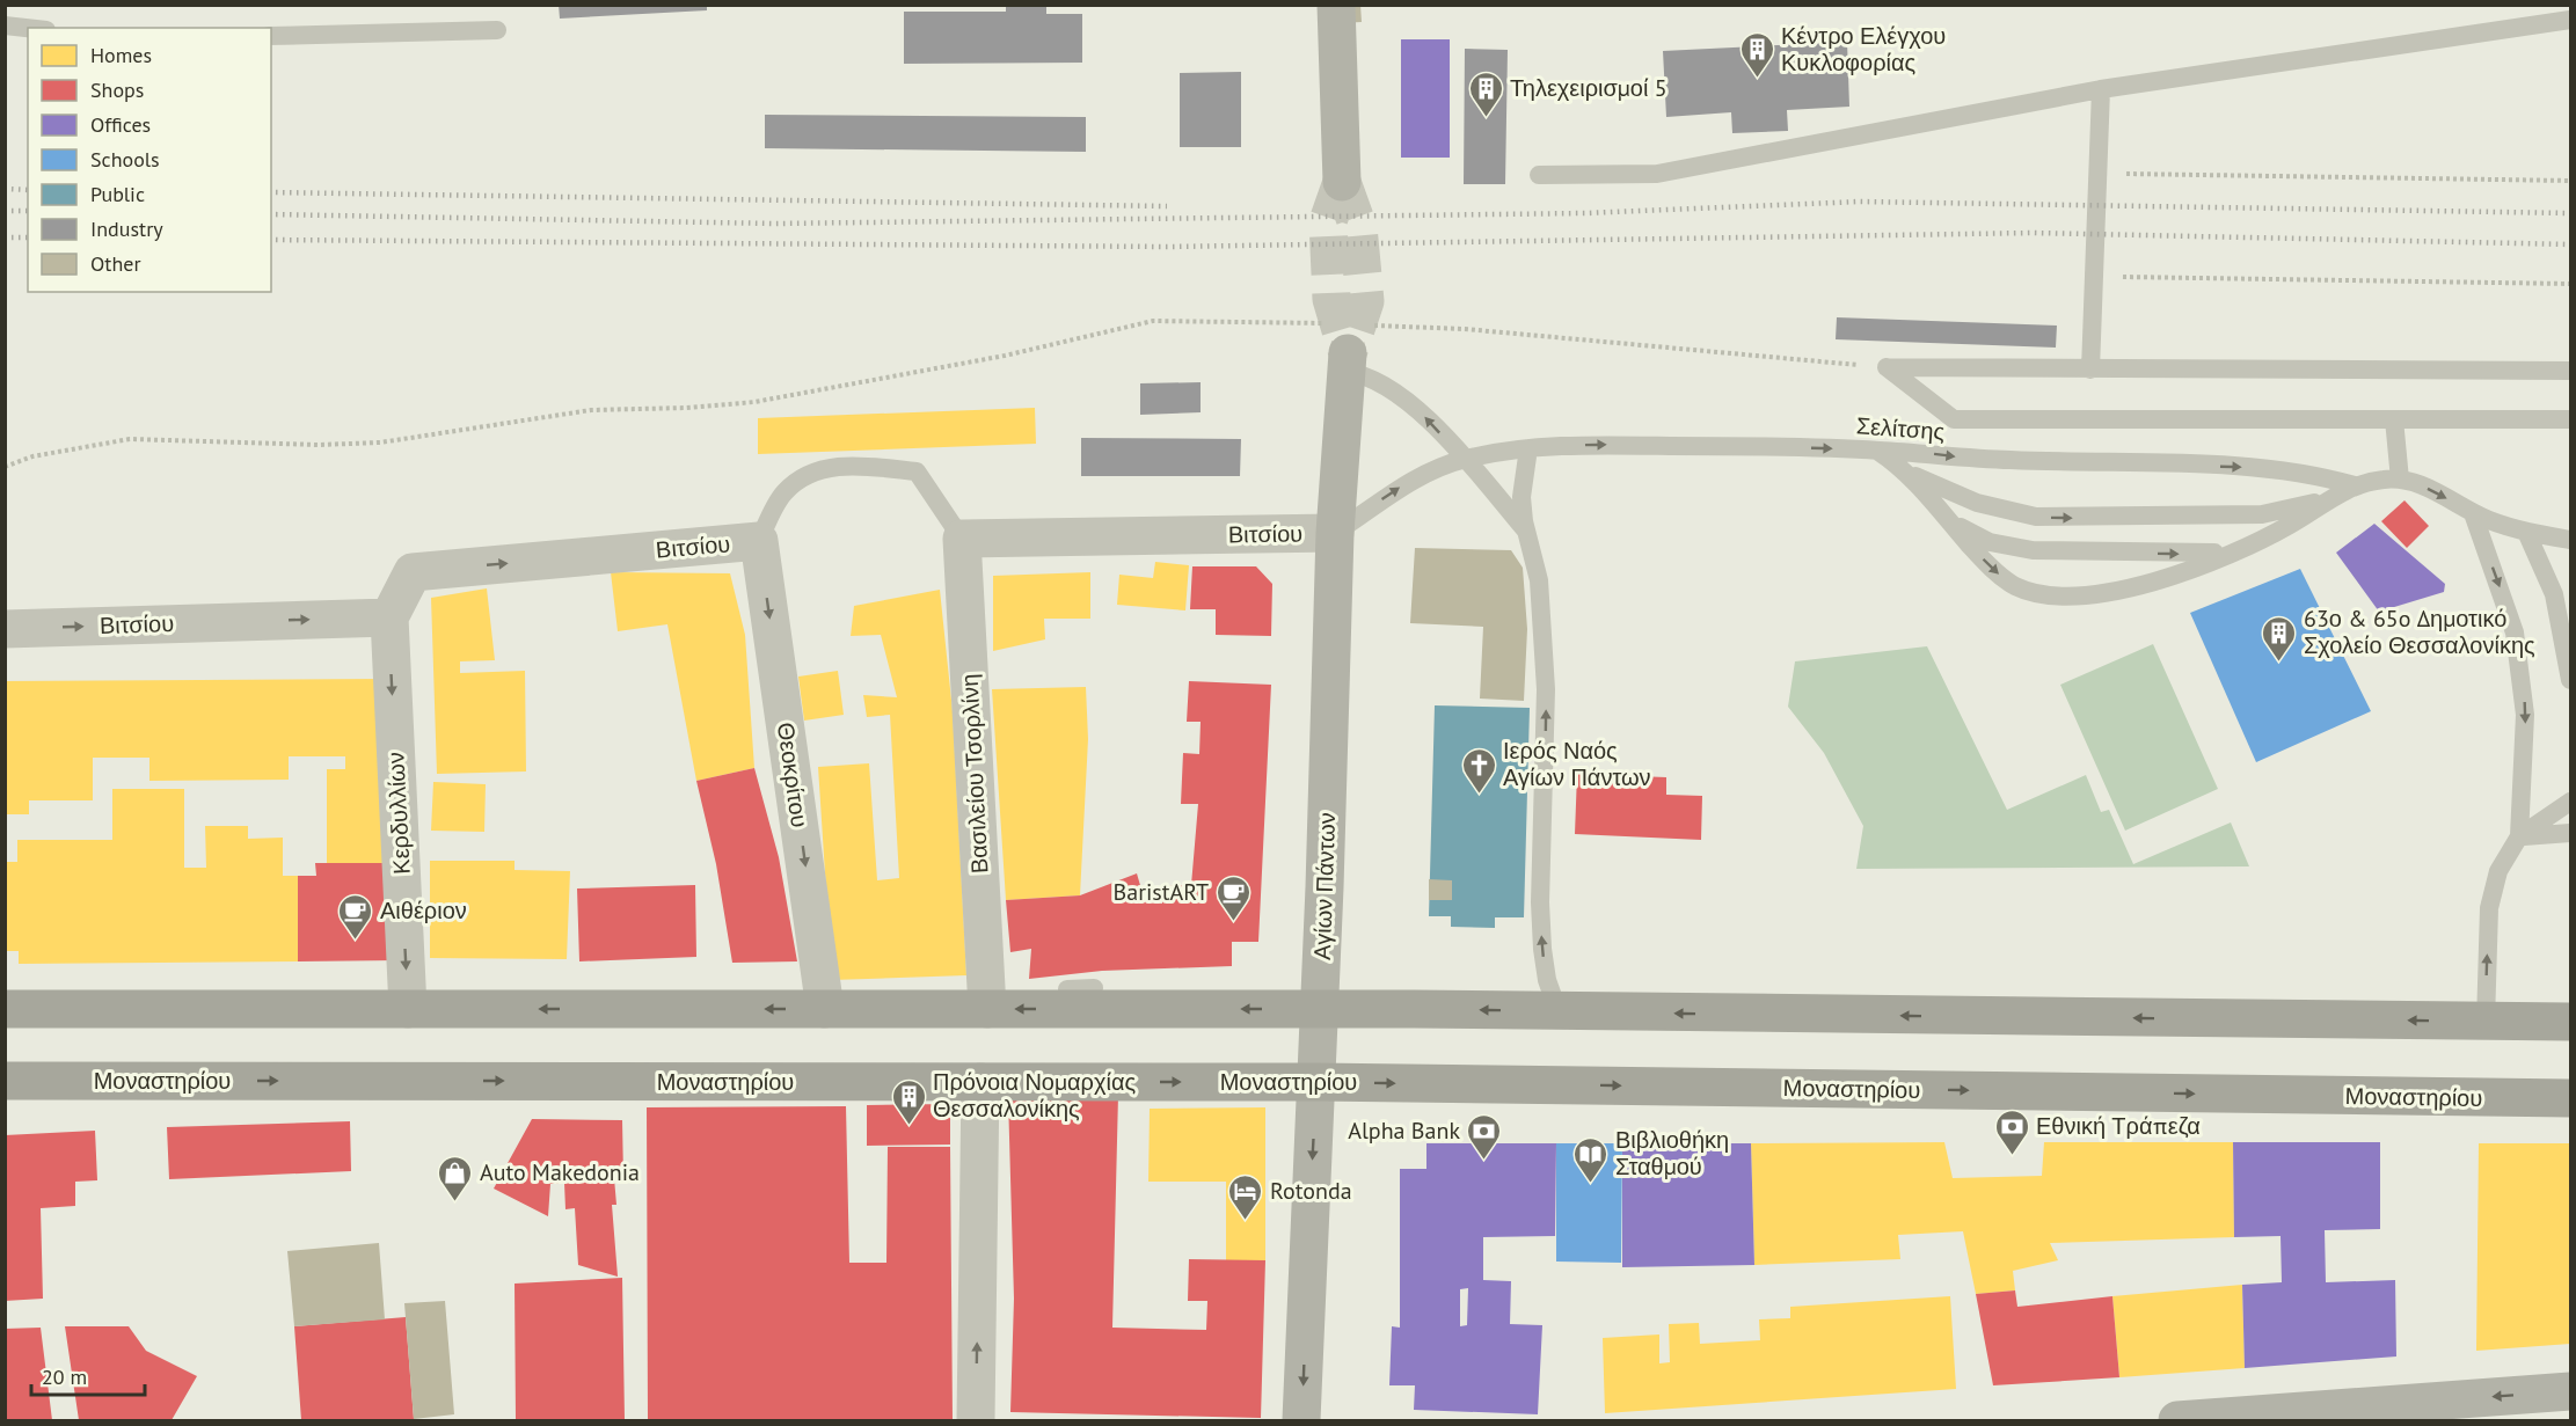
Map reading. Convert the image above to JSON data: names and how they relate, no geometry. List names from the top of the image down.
{
  "streets": {
    "main road": ["Αγίων Πάντων", "Μοναστηρίου"],
    "street": [
      "Βιτσίου",
      "Βασιλείου Τσορλίνη",
      "Θεοκρίτου",
      "Κερδυλλίων"
    ],
    "lane": ["Σελίτσης"]
  },
  "crossings": [
    ["Σελίτσης", "Βιτσίου"],
    ["Σελίτσης", "Αγίων Πάντων"],
    ["Βιτσίου", "Βασιλείου Τσορλίνη"],
    ["Βιτσίου", "Θεοκρίτου"],
    ["Βιτσίου", "Κερδυλλίων"],
    ["Βιτσίου", "Αγίων Πάντων"],
    ["Αγίων Πάντων", "Μοναστηρίου"]
  ],
  "one_way": ["Βιτσίου", "Θεοκρίτου", "Κερδυλλίων"],
  "places": {
    "building": [
      "Κέντρο Ελέγχου Κυκλοφορίας",
      "Τηλεχειρισμοί 5",
      "63ο & 65o Δημοτικό Σχολείο Θεσσαλονίκης",
      "Πρόνοια Νομαρχίας Θεσσαλονίκης"
    ],
    "church": ["Ιερός Ναός Αγίων Πάντων"],
    "cafe": ["BaristART", "Αιθέριον"],
    "bank": ["Εθνική Τράπεζα", "Alpha Bank"],
    "library": ["Βιβλιοθήκη Σταθμού"],
    "shop": ["Auto Makedonia"],
    "hotel": ["Rotonda"]
  },
  "legend": [
    "Homes",
    "Shops",
    "Offices",
    "Schools",
    "Public",
    "Industry",
    "Other"
  ],
  "scale_bar": "20 m"
}
